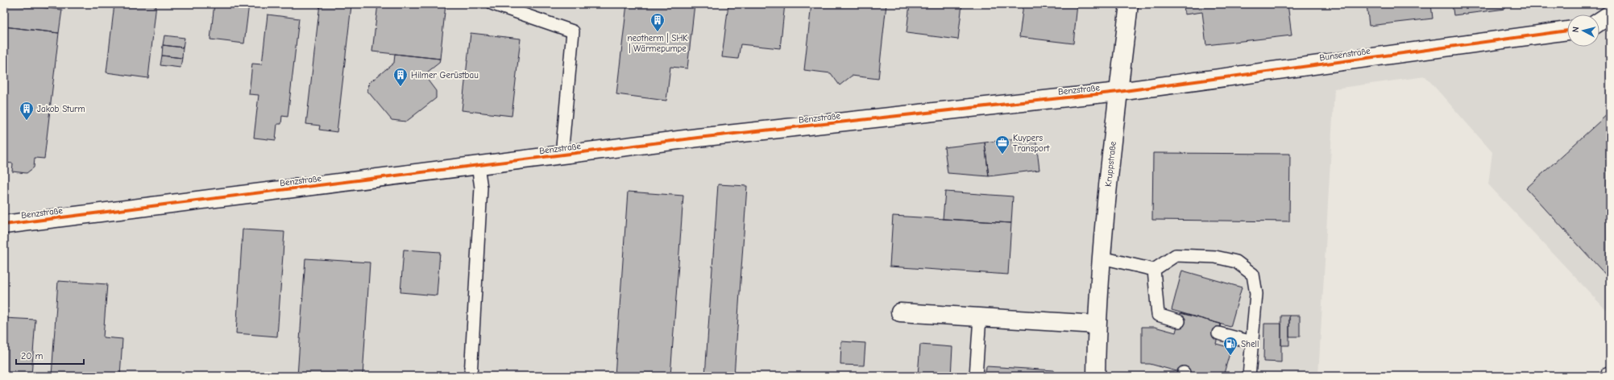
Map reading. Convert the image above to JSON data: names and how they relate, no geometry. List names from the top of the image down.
{
  "streets": {
    "street": ["Bunsenstraße", "Benzstraße", "Kruppstraße"]
  },
  "crossings": [
    ["Bunsenstraße", "Benzstraße"],
    ["Bunsenstraße", "Kruppstraße"],
    ["Benzstraße", "Kruppstraße"]
  ],
  "places": {
    "building": ["neotherm | SHK | Wärmepumpe", "Hilmer Gerüstbau", "Jakob Sturm"],
    "office": ["Kuypers Transport"],
    "fuel station": ["Shell"]
  },
  "scale_bar": "20 m",
  "north": "left"
}
